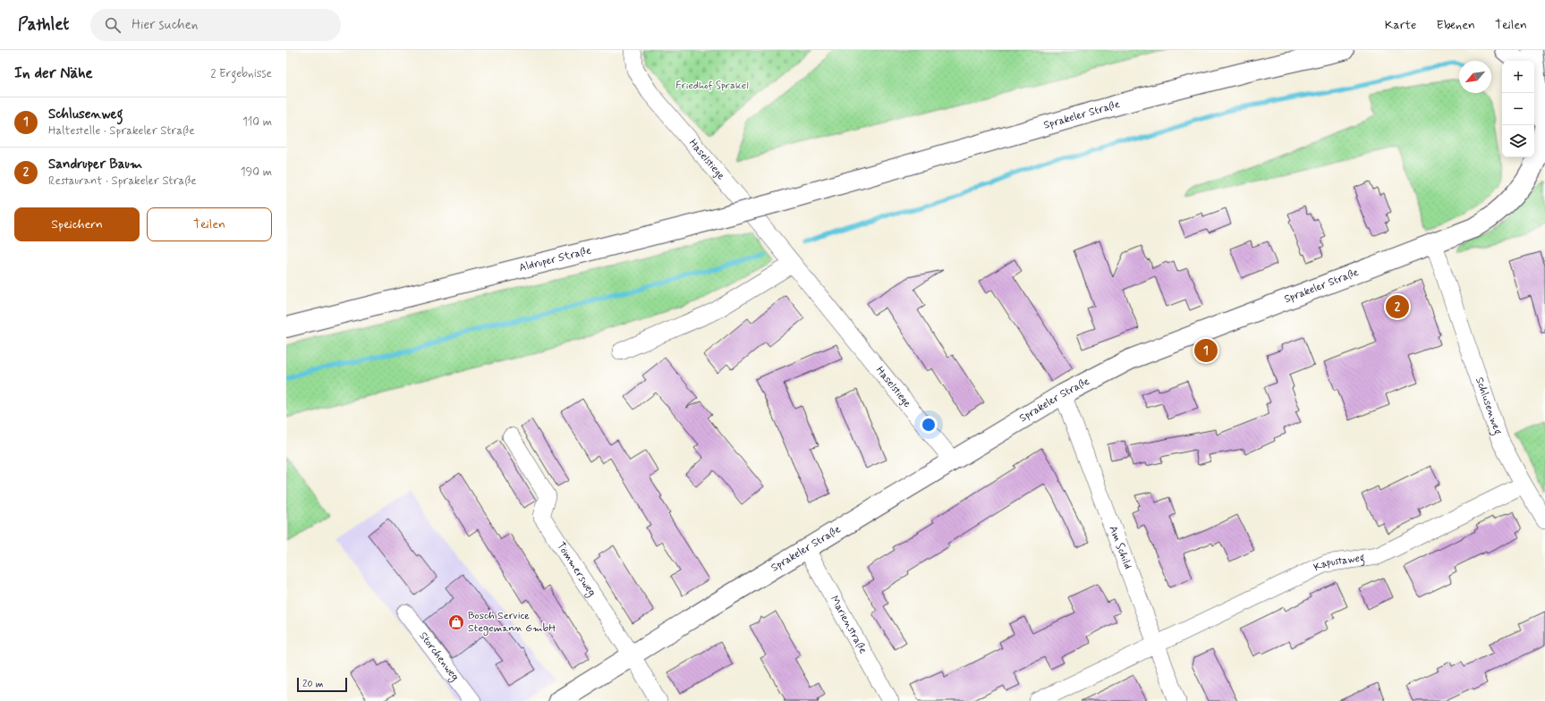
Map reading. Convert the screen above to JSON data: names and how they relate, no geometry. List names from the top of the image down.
{
  "streets": {
    "street": [
      "Sprakeler Straße",
      "Haselstiege",
      "Aldruper Straße",
      "Schlusenweg",
      "Am Schild",
      "Kapustaweg",
      "Tömmersweg",
      "Marienstraße",
      "Storchenweg"
    ]
  },
  "crossings": [
    ["Sprakeler Straße", "Haselstiege"],
    ["Sprakeler Straße", "Aldruper Straße"],
    ["Sprakeler Straße", "Schlusenweg"],
    ["Sprakeler Straße", "Am Schild"],
    ["Sprakeler Straße", "Tömmersweg"],
    ["Sprakeler Straße", "Marienstraße"],
    ["Schlusenweg", "Kapustaweg"],
    ["Am Schild", "Kapustaweg"]
  ],
  "parks": ["Friedhof Sprakel"],
  "places": {
    "shop": ["Bosch Service Stegemann GmbH"]
  },
  "scale_bar": "20 m",
  "north": "bottom left",
  "page": {
    "header": "Pathlet",
    "search": "Hier suchen",
    "nav": ["Karte", "Ebenen", "Teilen"],
    "heading": ["In der Nähe", "2 Ergebnisse"],
    "map_buttons": ["+", "−"],
    "list": [
      {
        "mark": "1",
        "name": "Schlusenweg",
        "note": "Haltestelle · Sprakeler Straße",
        "value": "110 m"
      },
      {
        "mark": "2",
        "name": "Sandruper Baum",
        "note": "Restaurant · Sprakeler Straße",
        "value": "190 m"
      }
    ],
    "buttons": ["Speichern", "Teilen"],
    "pins": ["2", "1"],
    "scale": "20 m"
  }
}
